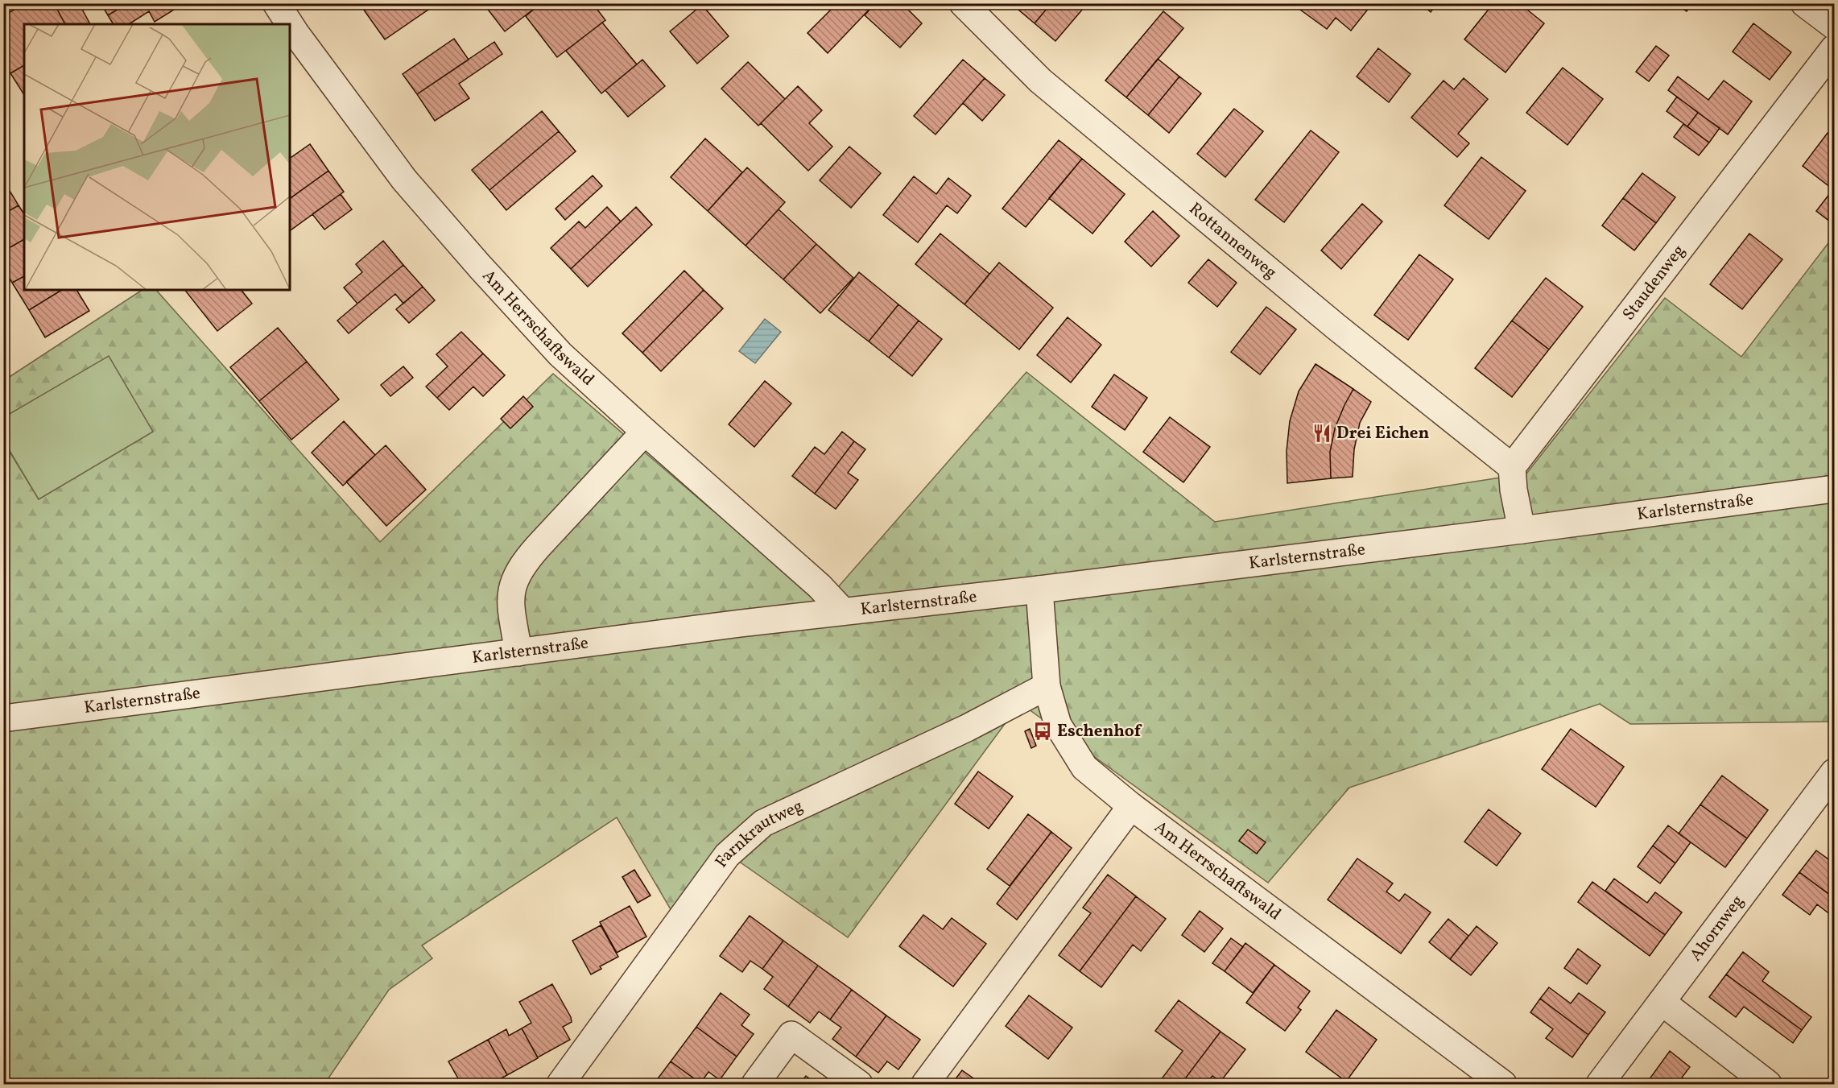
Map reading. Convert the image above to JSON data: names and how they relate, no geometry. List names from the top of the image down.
{
  "streets": {
    "street": [
      "Rottannenweg",
      "Staudenweg",
      "Am Herrschaftswald",
      "Karlsternstraße",
      "Farnkrautweg",
      "Ahornweg"
    ]
  },
  "crossings": [
    ["Rottannenweg", "Staudenweg"],
    ["Am Herrschaftswald", "Karlsternstraße"],
    ["Am Herrschaftswald", "Farnkrautweg"]
  ],
  "places": {
    "restaurant": ["Drei Eichen"],
    "bus stop": ["Eschenhof"]
  }
}
